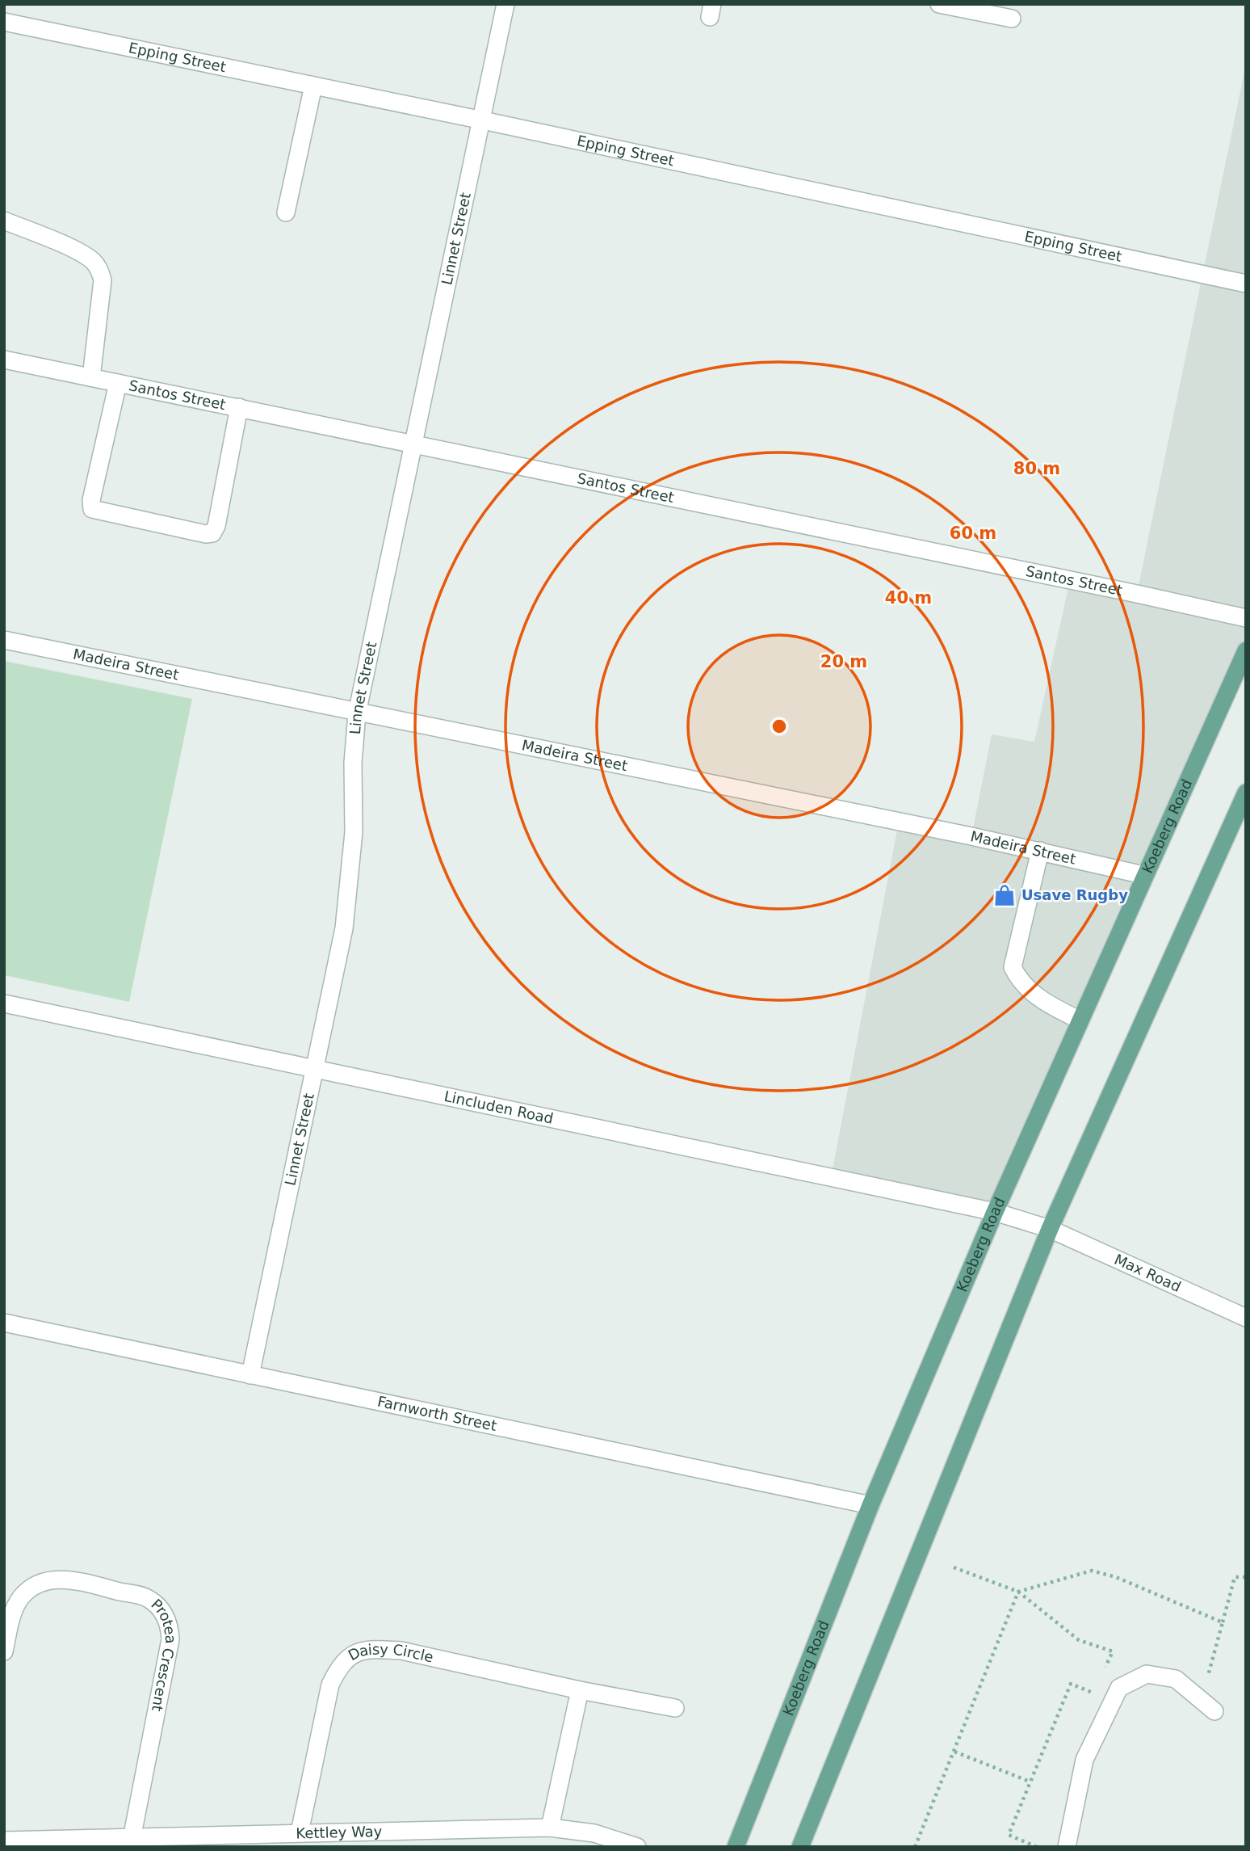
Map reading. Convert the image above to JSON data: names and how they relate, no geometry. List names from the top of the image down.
{
  "streets": {
    "main road": ["Koeberg Road"],
    "street": [
      "Epping Street",
      "Linnet Street",
      "Santos Street",
      "Madeira Street",
      "Lincluden Road",
      "Max Road",
      "Farnworth Street",
      "Protea Crescent",
      "Daisy Circle",
      "Kettley Way"
    ]
  },
  "crossings": [
    ["Epping Street", "Linnet Street"],
    ["Linnet Street", "Santos Street"],
    ["Linnet Street", "Madeira Street"],
    ["Linnet Street", "Lincluden Road"],
    ["Linnet Street", "Farnworth Street"],
    ["Madeira Street", "Koeberg Road"],
    ["Koeberg Road", "Lincluden Road"],
    ["Koeberg Road", "Farnworth Street"],
    ["Lincluden Road", "Max Road"],
    ["Protea Crescent", "Kettley Way"],
    ["Daisy Circle", "Kettley Way"]
  ],
  "places": {
    "shop": ["Usave Rugby"]
  },
  "rings": [
    "80 m",
    "60 m",
    "40 m",
    "20 m"
  ]
}
